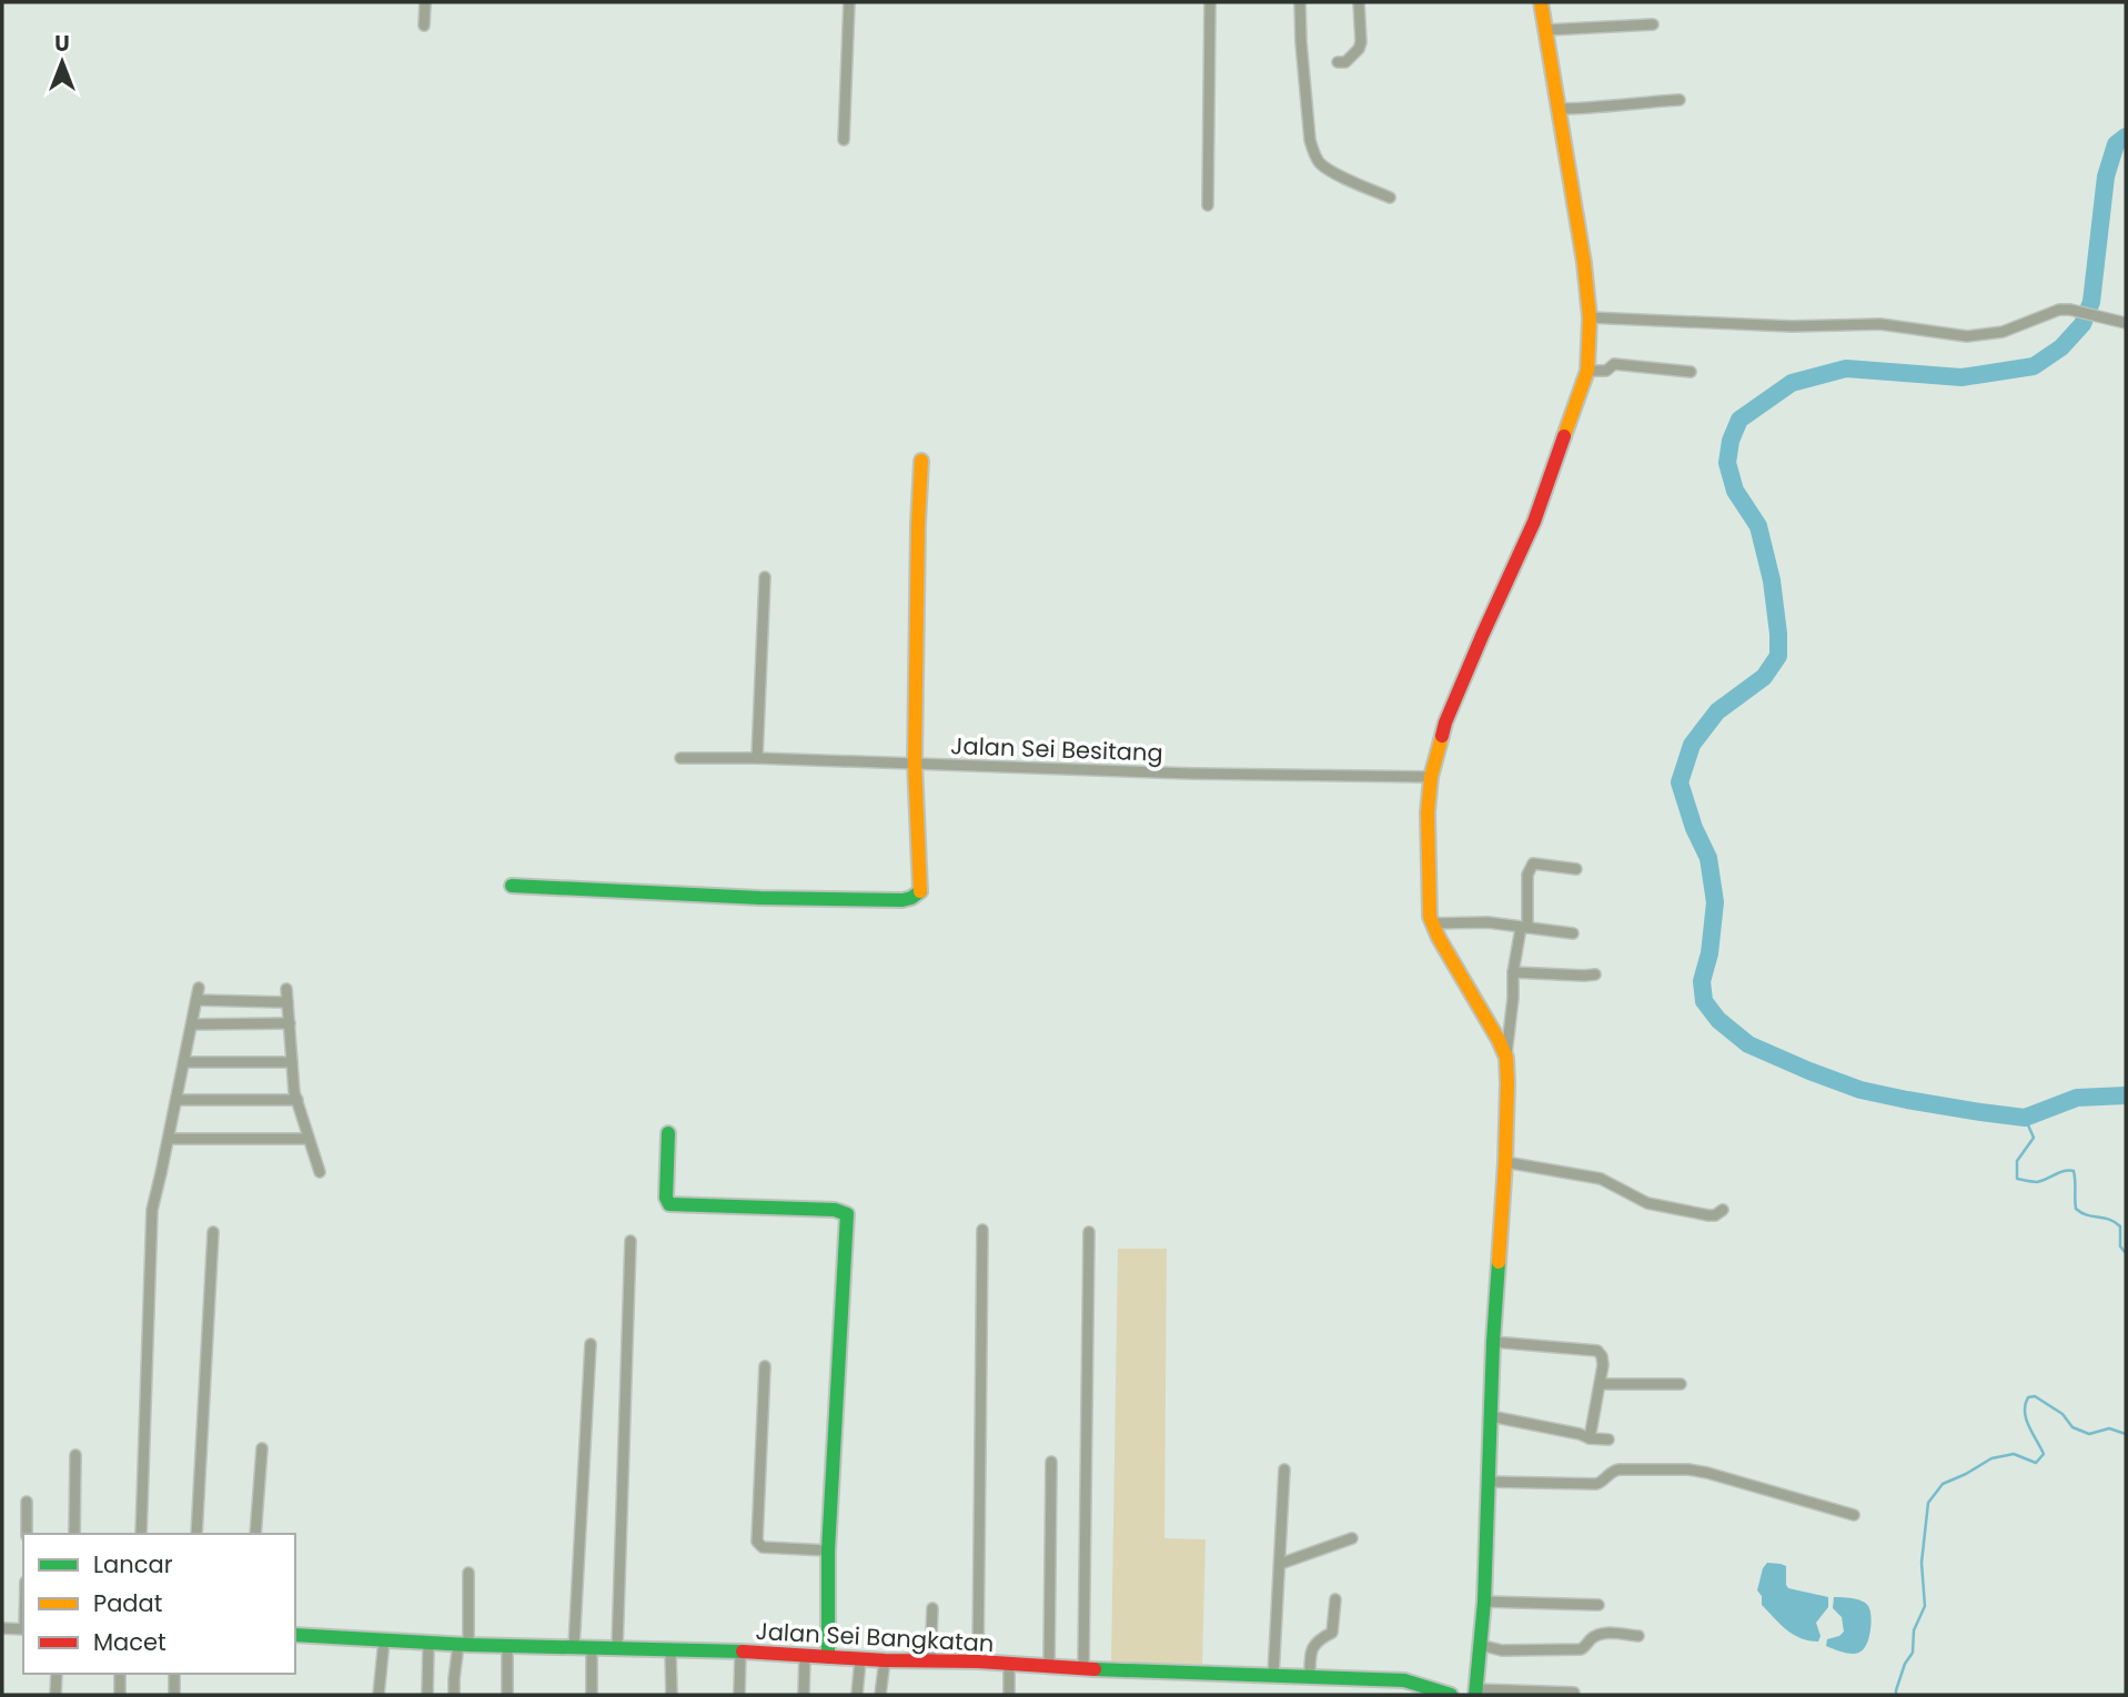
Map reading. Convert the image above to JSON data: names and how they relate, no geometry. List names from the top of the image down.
{
  "streets": {
    "street": ["Jalan Sei Besitang", "Jalan Sei Bangkatan"]
  },
  "legend": ["Lancar", "Padat", "Macet"],
  "north": "top"
}
